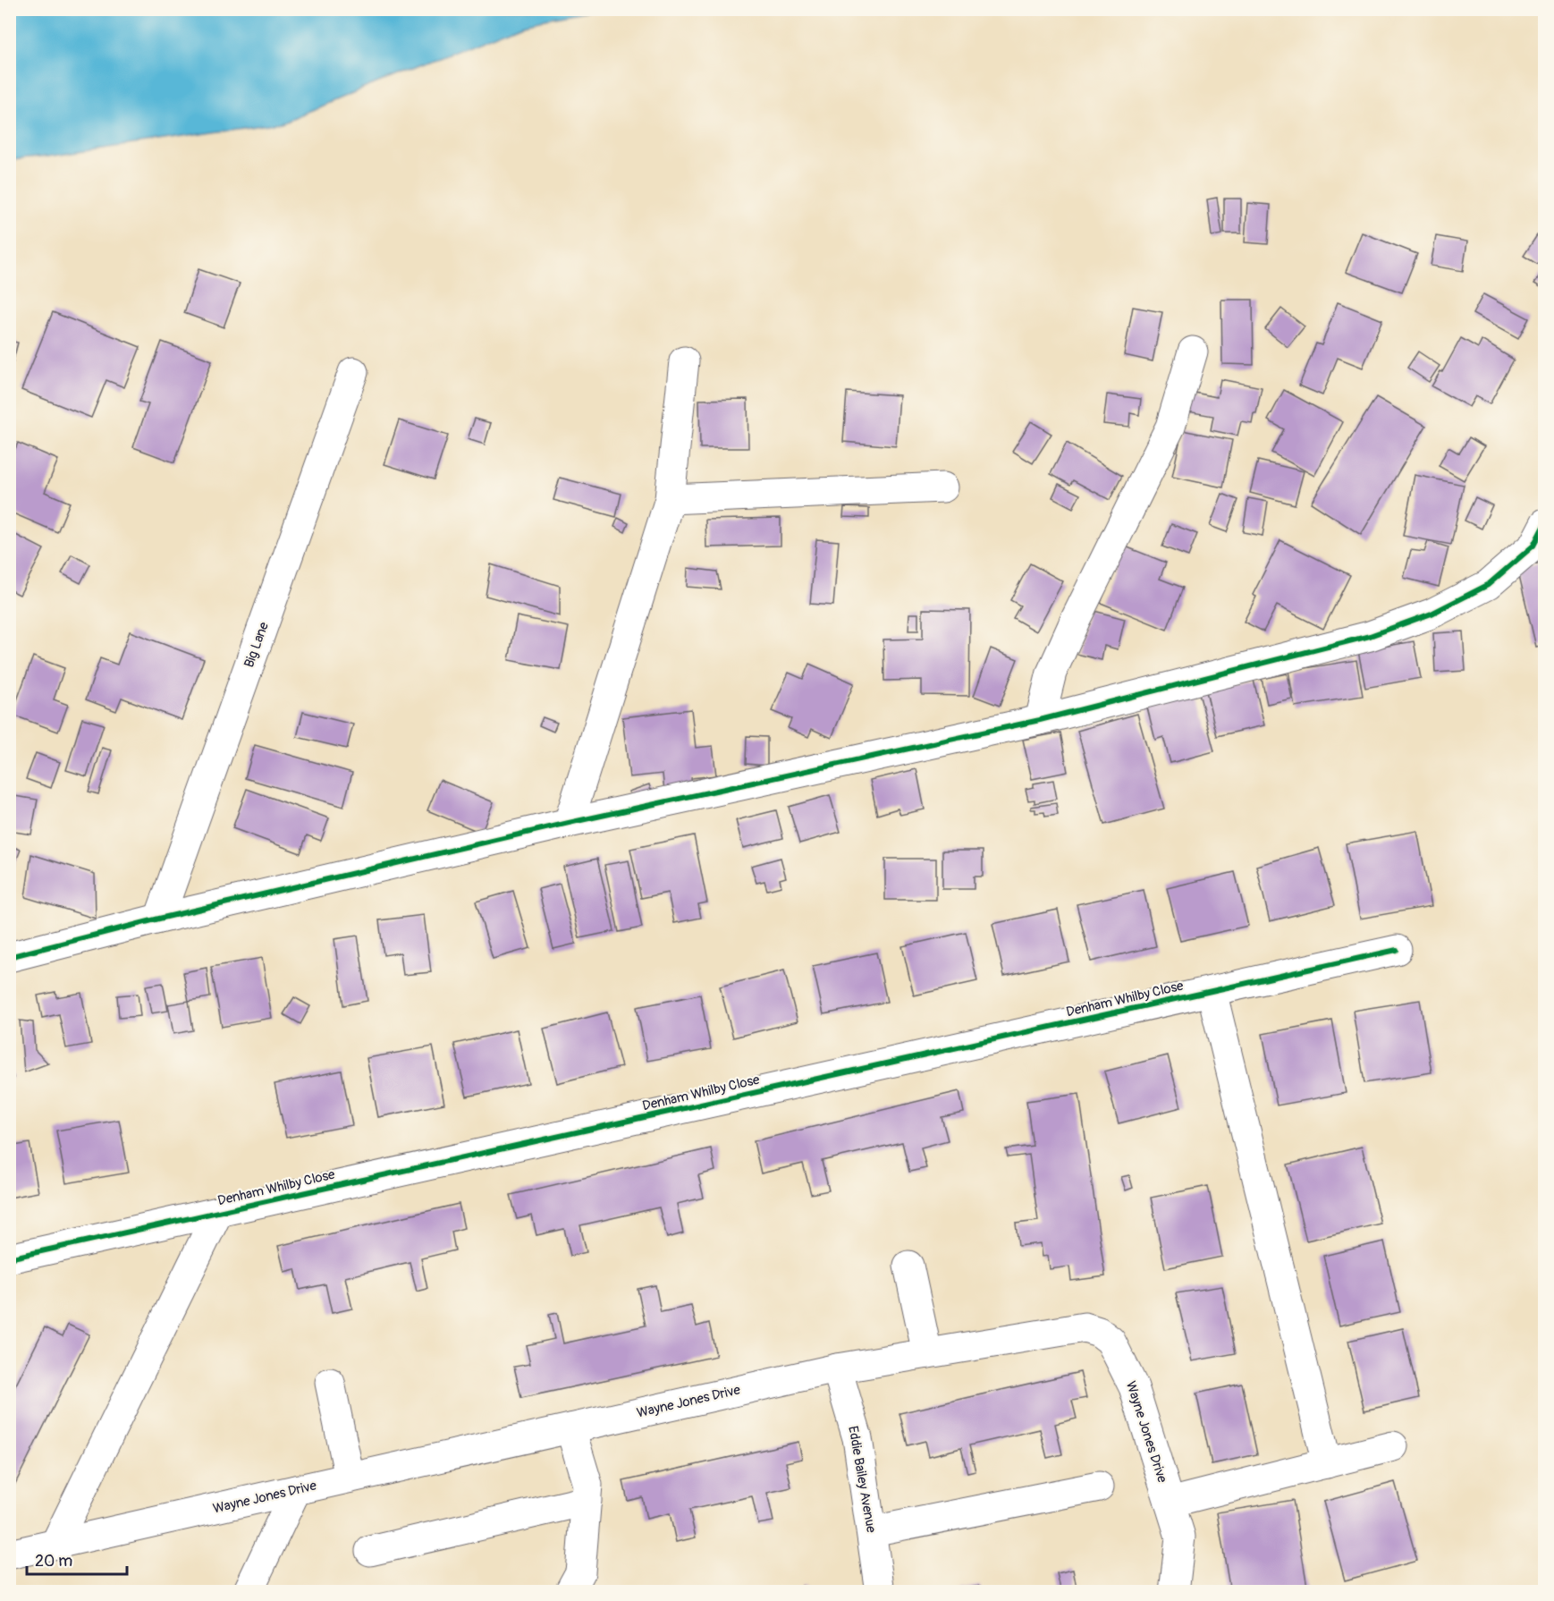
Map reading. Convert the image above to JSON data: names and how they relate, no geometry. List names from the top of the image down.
{
  "streets": {
    "street": [
      "Big Lane",
      "Denham Whilby Close",
      "Wayne Jones Drive",
      "Eddie Bailey Avenue"
    ]
  },
  "crossings": [
    ["Wayne Jones Drive", "Eddie Bailey Avenue"]
  ],
  "scale_bar": "20 m"
}
